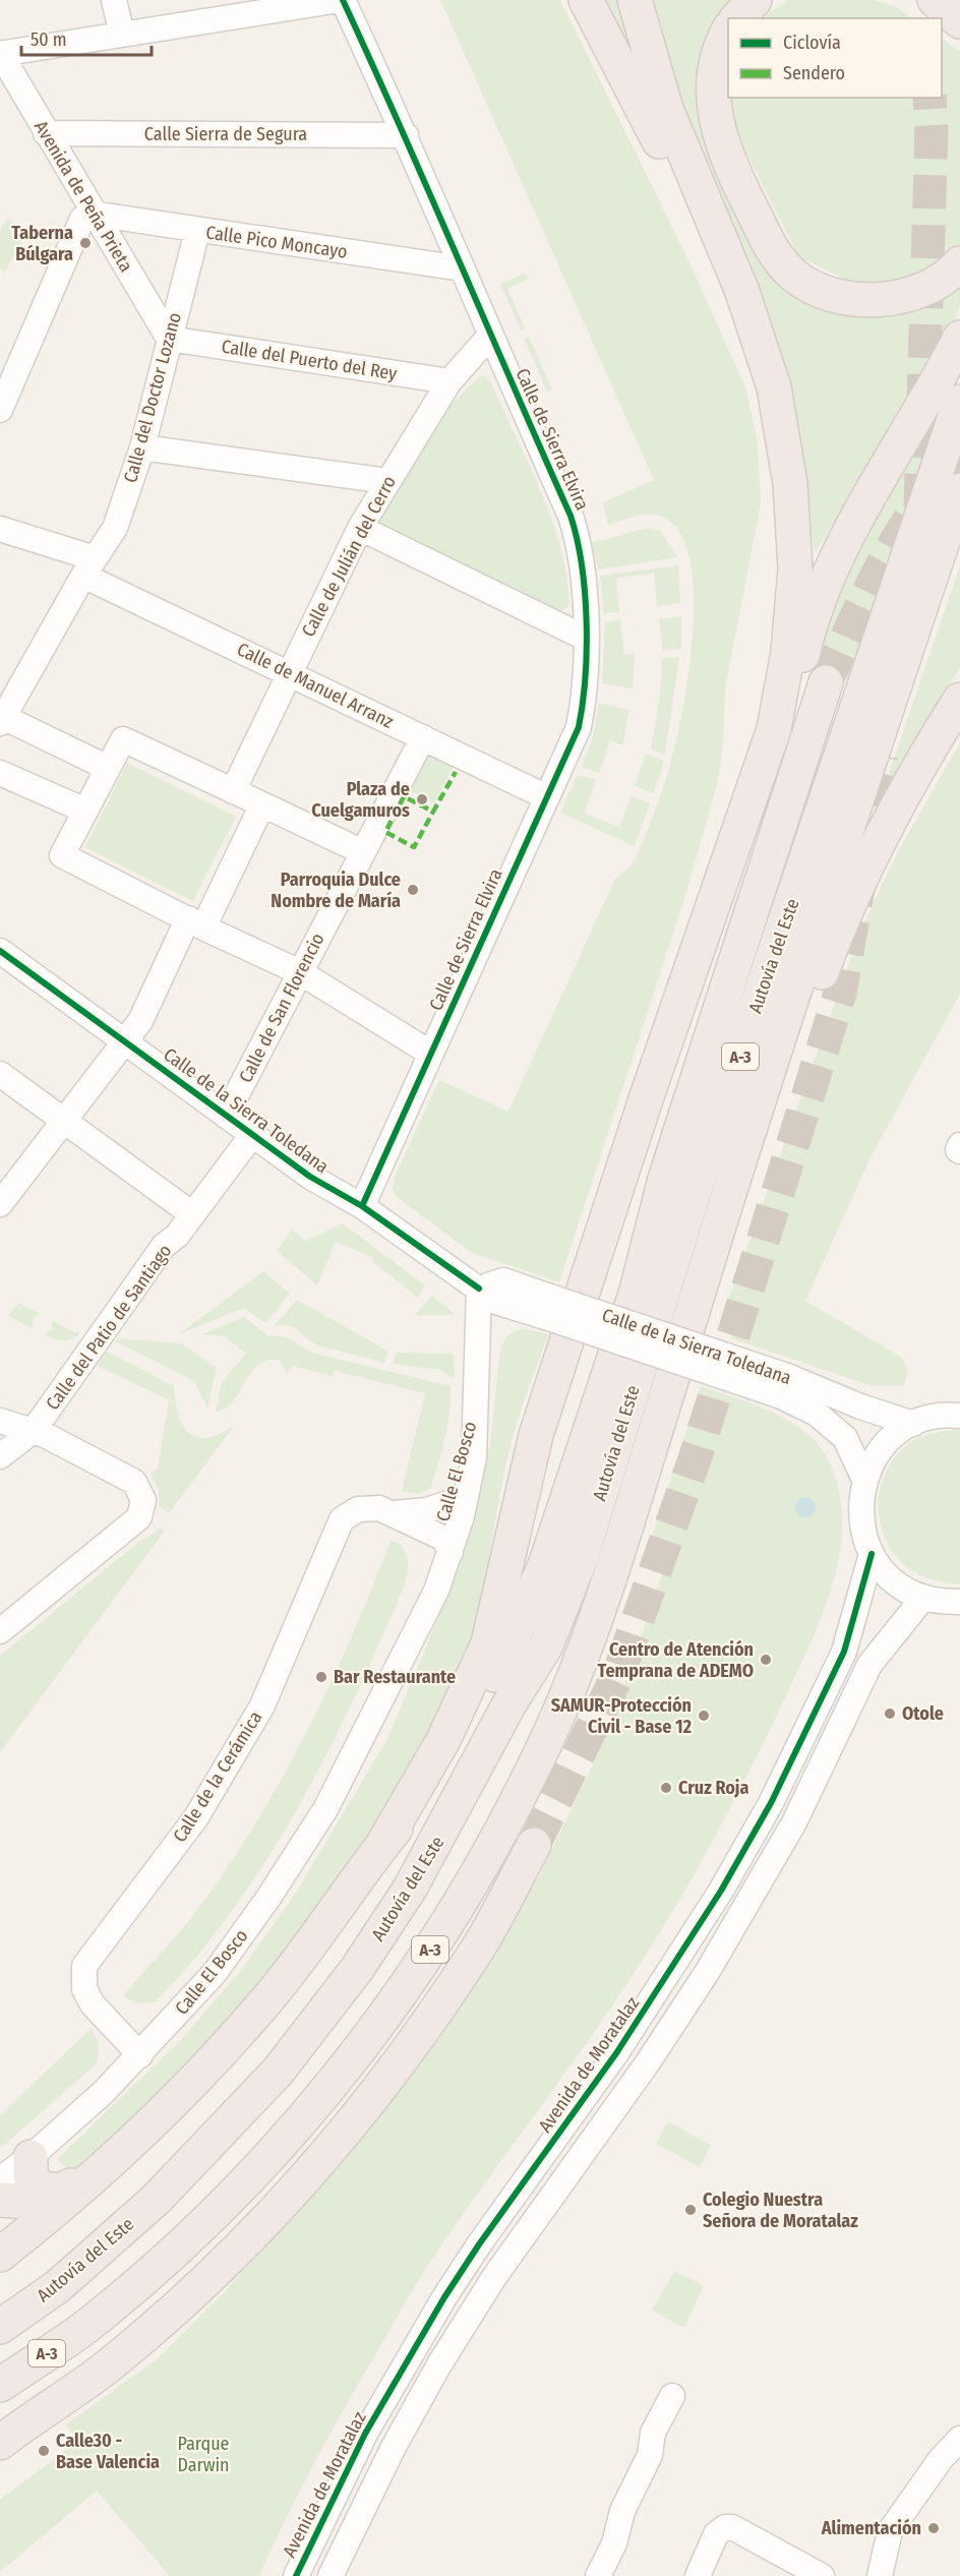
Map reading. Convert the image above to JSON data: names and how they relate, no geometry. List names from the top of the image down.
{
  "streets": {
    "highway": ["Autovía del Este", "A-3"],
    "street": [
      "Calle Sierra de Segura",
      "Avenida de Peña Prieta",
      "Calle Pico Moncayo",
      "Calle del Puerto del Rey",
      "Calle del Doctor Lozano",
      "Calle de Sierra Elvira",
      "Calle de Julián del Cerro",
      "Calle de Manuel Arranz",
      "Calle de San Florencio",
      "Calle de la Sierra Toledana",
      "Calle del Patio de Santiago",
      "Calle El Bosco",
      "Calle de la Cerámica",
      "Avenida de Moratalaz"
    ]
  },
  "crossings": [
    ["Calle Sierra de Segura", "Avenida de Peña Prieta"],
    ["Calle Sierra de Segura", "Calle de Sierra Elvira"],
    ["Avenida de Peña Prieta", "Calle Pico Moncayo"],
    ["Avenida de Peña Prieta", "Calle del Puerto del Rey"],
    ["Avenida de Peña Prieta", "Calle del Doctor Lozano"],
    ["Calle Pico Moncayo", "Calle del Doctor Lozano"],
    ["Calle Pico Moncayo", "Calle de Sierra Elvira"],
    ["Calle del Puerto del Rey", "Calle del Doctor Lozano"],
    ["Calle del Puerto del Rey", "Calle de Julián del Cerro"],
    ["Calle del Doctor Lozano", "Calle de Manuel Arranz"],
    ["Calle de Sierra Elvira", "Calle de Julián del Cerro"],
    ["Calle de Sierra Elvira", "Calle de Manuel Arranz"],
    ["Calle de Sierra Elvira", "Calle de la Sierra Toledana"],
    ["Calle de Julián del Cerro", "Calle de Manuel Arranz"],
    ["Calle de Manuel Arranz", "Calle de San Florencio"],
    ["Calle de San Florencio", "Calle de la Sierra Toledana"],
    ["Calle de la Sierra Toledana", "Calle del Patio de Santiago"],
    ["Calle de la Sierra Toledana", "Calle El Bosco"],
    ["Calle El Bosco", "Calle de la Cerámica"]
  ],
  "parks": ["Parque Darwin"],
  "places": [
    "Taberna Búlgara",
    "Plaza de Cuelgamuros",
    "Parroquia Dulce Nombre de María",
    "Centro de Atención Temprana de ADEMO",
    "Bar Restaurante",
    "Otole",
    "SAMUR-Protección Civil - Base 12",
    "Cruz Roja",
    "Colegio Nuestra Señora de Moratalaz",
    "Calle30 - Base Valencia",
    "Alimentación"
  ],
  "legend": ["Ciclovía", "Sendero"],
  "scale_bar": "50 m"
}
